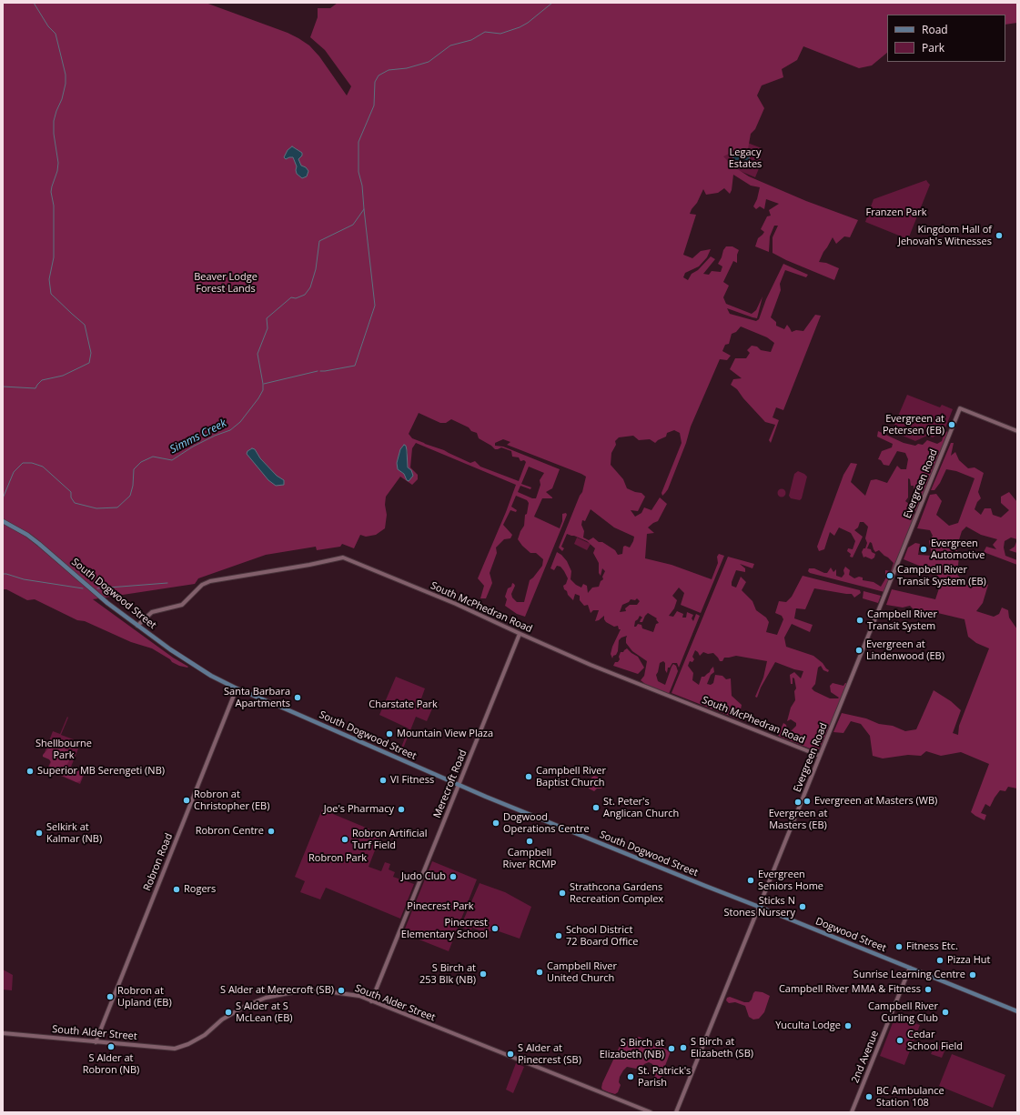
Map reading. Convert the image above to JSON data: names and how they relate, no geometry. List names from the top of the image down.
{
  "streets": {
    "main road": ["South Dogwood Street", "Dogwood Street"],
    "street": [
      "Evergreen Road",
      "South McPhedran Road",
      "Merecroft Road",
      "Robron Road",
      "South Alder Street",
      "2nd Avenue"
    ]
  },
  "crossings": [
    ["Evergreen Road", "South Dogwood Street"],
    ["Evergreen Road", "South McPhedran Road"],
    ["Evergreen Road", "Dogwood Street"],
    ["South Dogwood Street", "South McPhedran Road"],
    ["South Dogwood Street", "Merecroft Road"],
    ["South Dogwood Street", "Robron Road"],
    ["South Dogwood Street", "Dogwood Street"],
    ["South McPhedran Road", "Merecroft Road"],
    ["Merecroft Road", "South Alder Street"],
    ["Robron Road", "South Alder Street"],
    ["Dogwood Street", "2nd Avenue"]
  ],
  "water": ["Simms Creek"],
  "parks": [
    "Legacy Estates",
    "Franzen Park",
    "Beaver Lodge Forest Lands",
    "Charstate Park",
    "Shellbourne Park",
    "Robron Park",
    "Pinecrest Park"
  ],
  "places": [
    "Kingdom Hall of Jehovah's Witnesses",
    "Evergreen at Petersen (EB)",
    "Evergreen Automotive",
    "Campbell River Transit System (EB)",
    "Campbell River Transit System",
    "Evergreen at Lindenwood (EB)",
    "Santa Barbara Apartments",
    "Mountain View Plaza",
    "Superior MB Serengeti (NB)",
    "Campbell River Baptist Church",
    "VI Fitness",
    "Robron at Christopher (EB)",
    "Evergreen at Masters (WB)",
    "Evergreen at Masters (EB)",
    "St. Peter's Anglican Church",
    "Joe's Pharmacy",
    "Dogwood Operations Centre",
    "Robron Centre",
    "Selkirk at Kalmar (NB)",
    "Robron Artificial Turf Field",
    "Campbell River RCMP",
    "Judo Club",
    "Evergreen Seniors Home",
    "Rogers",
    "Strathcona Gardens Recreation Complex",
    "Sticks N Stones Nursery",
    "Pinecrest Elementary School",
    "School District 72 Board Office",
    "Fitness Etc.",
    "Pizza Hut",
    "Campbell River United Church",
    "S Birch at 253 Blk (NB)",
    "Sunrise Learning Centre",
    "Campbell River MMA & Fitness",
    "S Alder at Merecroft (SB)",
    "Robron at Upland (EB)",
    "S Alder at S McLean (EB)",
    "Campbell River Curling Club",
    "Yuculta Lodge",
    "Cedar School Field",
    "S Alder at Robron (NB)",
    "S Birch at Elizabeth (SB)",
    "S Birch at Elizabeth (NB)",
    "S Alder at Pinecrest (SB)",
    "St. Patrick's Parish",
    "BC Ambulance Station 108"
  ],
  "legend": ["Road", "Park"]
}
